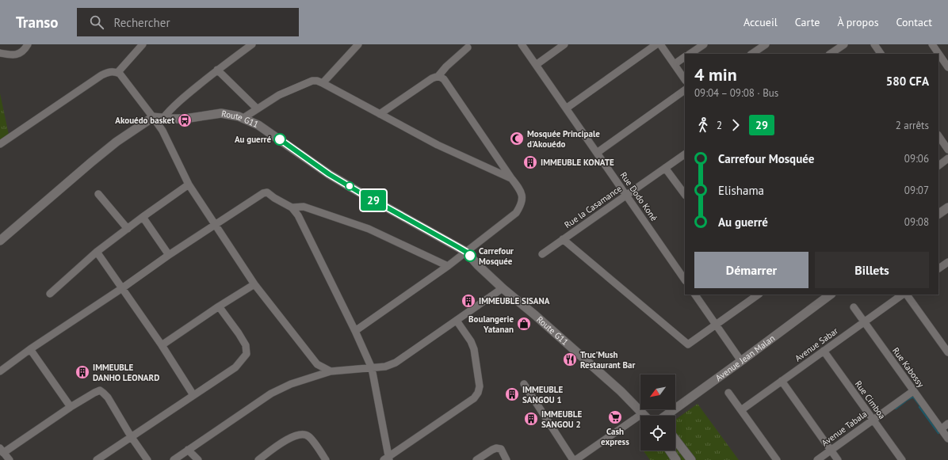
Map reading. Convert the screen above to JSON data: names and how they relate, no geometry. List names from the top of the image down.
{
  "streets": {
    "street": [
      "Route G11",
      "Rue Dodo Koné",
      "Rue la Casamance",
      "Avenue Sabar",
      "Avenue Jean Malan",
      "Rue Kabossy",
      "Rue Cimboa",
      "Avenue Tabala"
    ]
  },
  "crossings": [
    ["Rue Dodo Koné", "Rue la Casamance"],
    ["Avenue Sabar", "Rue Kabossy"],
    ["Avenue Sabar", "Rue Cimboa"],
    ["Rue Kabossy", "Avenue Tabala"],
    ["Rue Cimboa", "Avenue Tabala"]
  ],
  "places": {
    "bus stop": ["Akouédo basket"],
    "mosque": ["Mosquée Principale d'Akouédo"],
    "other": ["Au guerré", "Carrefour Mosquée"],
    "building": [
      "IMMEUBLE KONATE",
      "IMMEUBLE SISANA",
      "IMMEUBLE DANHO LEONARD",
      "IMMEUBLE SANGOU 1",
      "IMMEUBLE SANGOU 2"
    ],
    "shop": ["Boulangerie Yatanan"],
    "restaurant": ["Truc'Mush Restaurant Bar"],
    "supermarket": ["Cash express"]
  },
  "lines": ["bus line 29"],
  "north": "bottom left",
  "page": {
    "header": "Transo",
    "search": "Rechercher",
    "nav": [
      "Accueil",
      "Carte",
      "À propos",
      "Contact"
    ],
    "on_map": "29",
    "heading": ["4 min", "09:04 – 09:08 · Bus", "580 CFA"],
    "legs": ["2", "29", "2 arrêts"],
    "list": [
      {
        "name": "Carrefour Mosquée",
        "value": "09:06"
      },
      {
        "name": "Elishama",
        "value": "09:07"
      },
      {
        "name": "Au guerré",
        "value": "09:08"
      }
    ],
    "buttons": ["Démarrer", "Billets"]
  }
}
